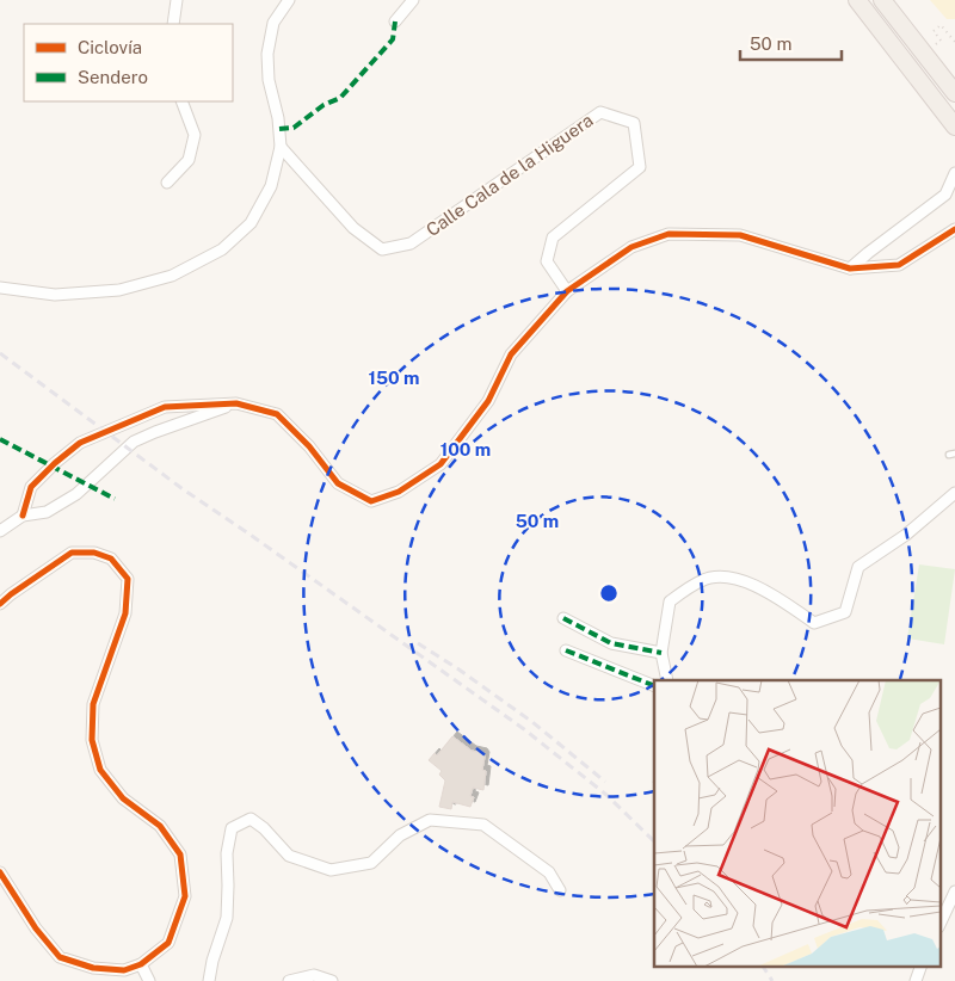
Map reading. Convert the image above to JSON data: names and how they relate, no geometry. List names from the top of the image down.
{
  "streets": {
    "street": ["Calle Cala de la Higuera"]
  },
  "legend": ["Ciclovía", "Sendero"],
  "scale_bar": "50 m",
  "rings": ["150 m", "100 m", "50 m"]
}
